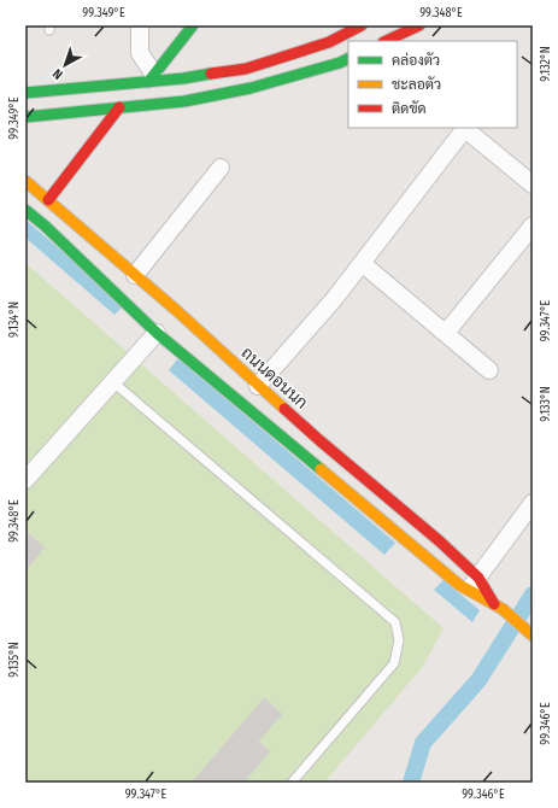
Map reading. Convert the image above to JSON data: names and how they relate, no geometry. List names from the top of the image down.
{
  "streets": {
    "main road": ["ถนนดอนนก"]
  },
  "legend": ["คล่องตัว", "ชะลอตัว", "ติดขัด"],
  "north": "bottom left",
  "coordinates": [
    "99.349°E",
    "99.348°E",
    "9.132°N",
    "9.134°N",
    "99.347°E",
    "9.133°N",
    "9.135°N",
    "99.346°E"
  ]
}
